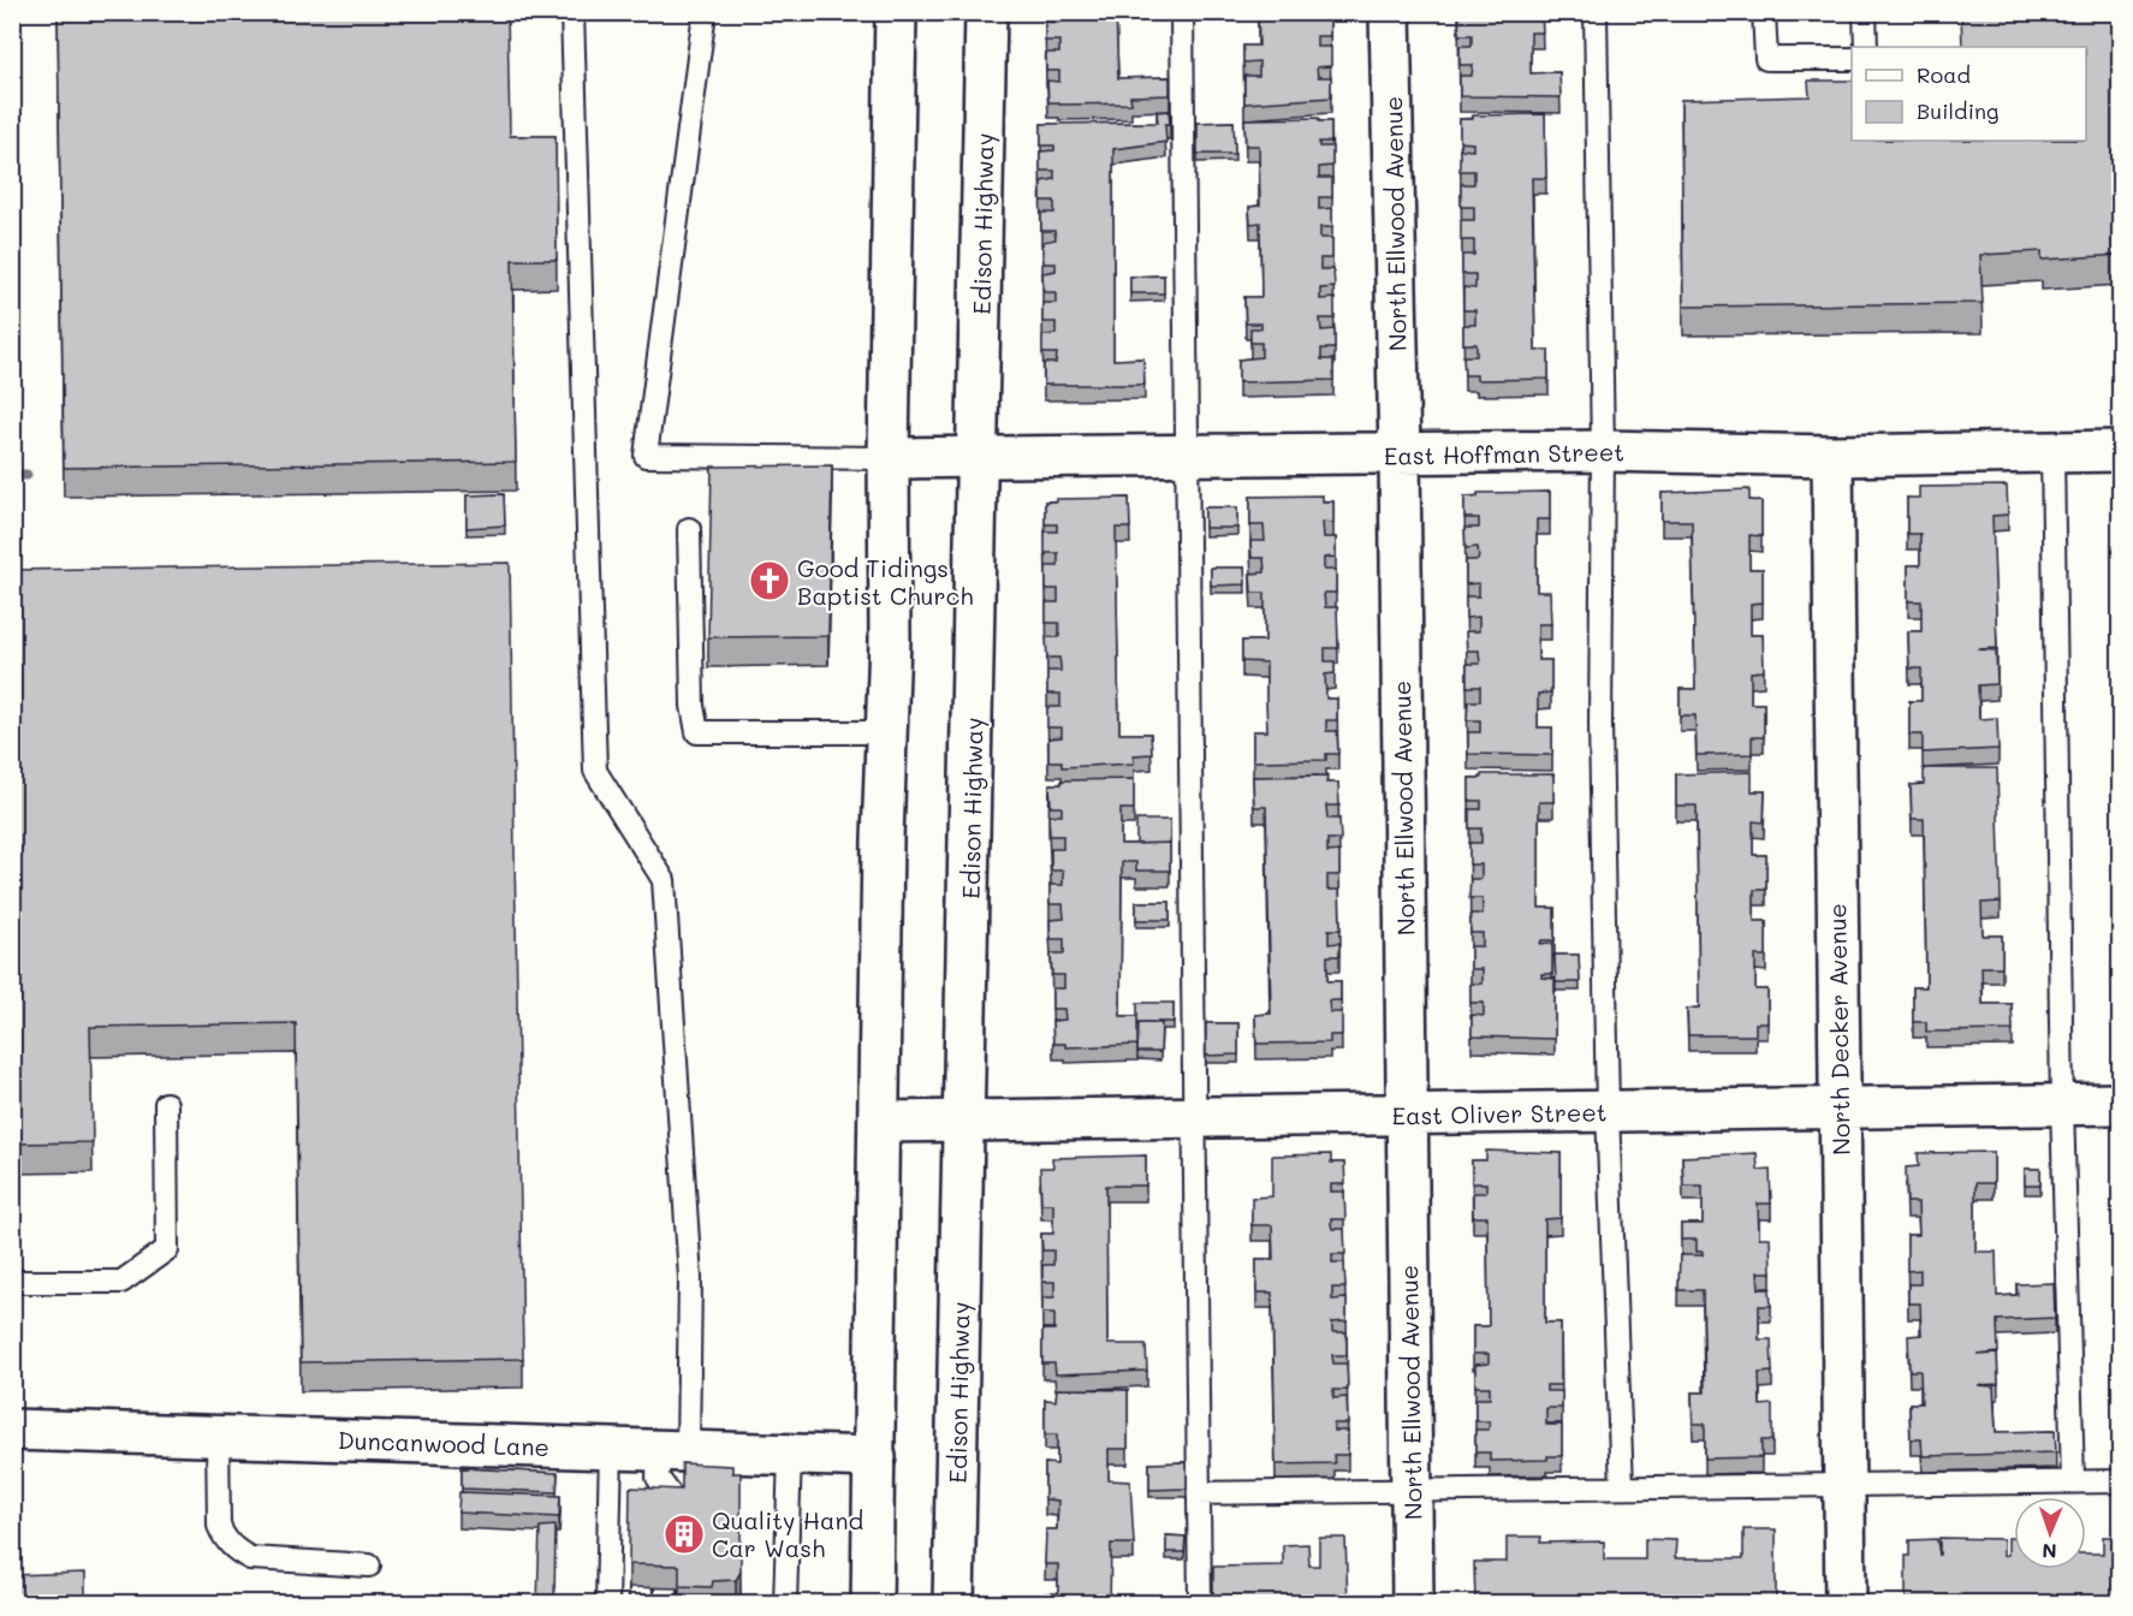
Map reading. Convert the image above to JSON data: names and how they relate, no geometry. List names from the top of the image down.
{
  "streets": {
    "street": [
      "Edison Highway",
      "North Ellwood Avenue",
      "East Hoffman Street",
      "North Decker Avenue",
      "East Oliver Street",
      "Duncanwood Lane"
    ]
  },
  "crossings": [
    ["Edison Highway", "East Hoffman Street"],
    ["Edison Highway", "East Oliver Street"],
    ["North Ellwood Avenue", "East Hoffman Street"],
    ["North Ellwood Avenue", "East Oliver Street"],
    ["East Hoffman Street", "North Decker Avenue"],
    ["North Decker Avenue", "East Oliver Street"]
  ],
  "places": {
    "church": ["Good Tidings Baptist Church"],
    "building": ["Quality Hand Car Wash"]
  },
  "legend": ["Road", "Building"],
  "north": "bottom"
}
